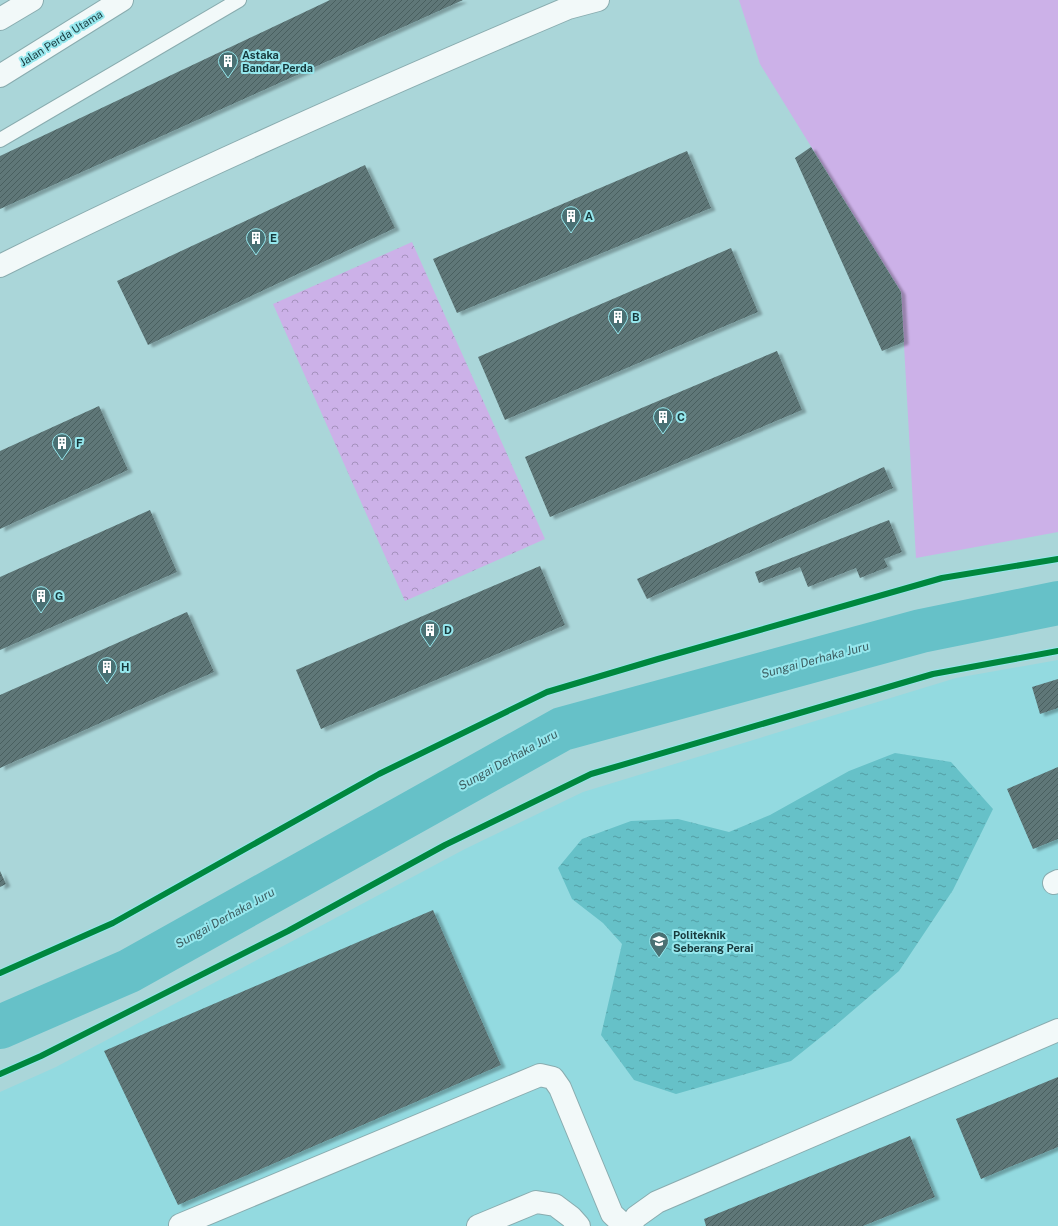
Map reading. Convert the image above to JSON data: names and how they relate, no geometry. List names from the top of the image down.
{
  "streets": {
    "street": ["Jalan Perda Utama"]
  },
  "water": ["Sungai Derhaka Juru"],
  "places": {
    "building": [
      "Astaka Bandar Perda",
      "A",
      "E",
      "B",
      "C",
      "F",
      "G",
      "D",
      "H"
    ],
    "school or university": ["Politeknik Seberang Perai"]
  }
}
